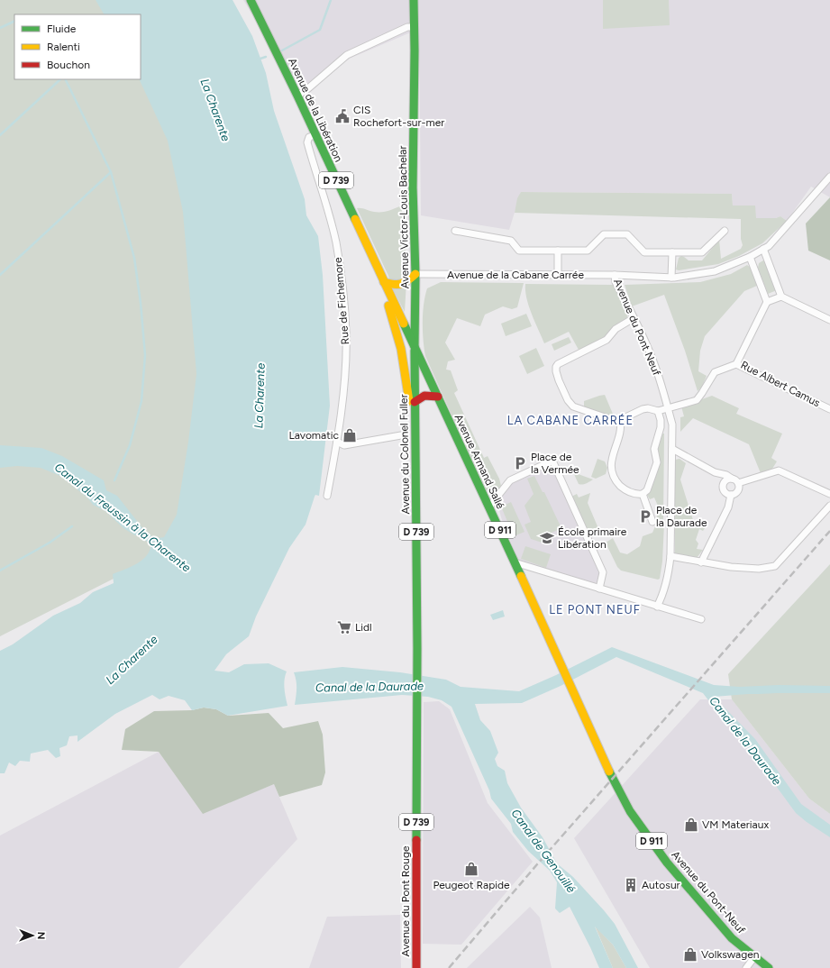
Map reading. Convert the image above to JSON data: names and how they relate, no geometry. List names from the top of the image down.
{
  "streets": {
    "main road": [
      "Avenue de la Libération",
      "D 739",
      "Avenue Victor-Louis Bachelar",
      "Avenue du Colonel Fuller",
      "Avenue Armand Sallé",
      "D 911",
      "Avenue du Pont-Neuf",
      "Avenue du Pont Rouge"
    ],
    "street": [
      "Avenue de la Cabane Carrée",
      "Rue de Fichemore",
      "Avenue du Pont Neuf",
      "Rue Albert Camus"
    ]
  },
  "crossings": [
    ["Avenue de la Libération", "D 739"],
    ["Avenue de la Libération", "Avenue Victor-Louis Bachelar"],
    ["Avenue de la Libération", "Rue de Fichemore"],
    ["Avenue de la Libération", "Avenue du Colonel Fuller"],
    ["Avenue de la Libération", "Avenue Armand Sallé"],
    ["D 739", "Avenue du Colonel Fuller"],
    ["Avenue Victor-Louis Bachelar", "Avenue de la Cabane Carrée"],
    ["Avenue Victor-Louis Bachelar", "Avenue du Colonel Fuller"],
    ["Avenue Victor-Louis Bachelar", "Avenue Armand Sallé"],
    ["Avenue de la Cabane Carrée", "Avenue du Pont Neuf"],
    ["Avenue du Colonel Fuller", "Avenue Armand Sallé"],
    ["Avenue du Colonel Fuller", "Avenue du Pont Rouge"],
    ["Avenue Armand Sallé", "Avenue du Pont-Neuf"]
  ],
  "districts": ["LA CABANE CARRÉE", "LE PONT NEUF"],
  "water": [
    "La Charente",
    "Canal du Freussin à la Charente",
    "Canal de la Daurade",
    "Canal de Genouillé"
  ],
  "places": {
    "public building": ["CIS Rochefort-sur-mer"],
    "shop": [
      "Lavomatic",
      "VM Materiaux",
      "Peugeot Rapide",
      "Volkswagen"
    ],
    "parking": ["Place de la Vermée", "Place de la Daurade"],
    "school or university": ["École primaire Libération"],
    "supermarket": ["Lidl"],
    "building": ["Autosur"]
  },
  "legend": ["Fluide", "Ralenti", "Bouchon"],
  "north": "right"
}
